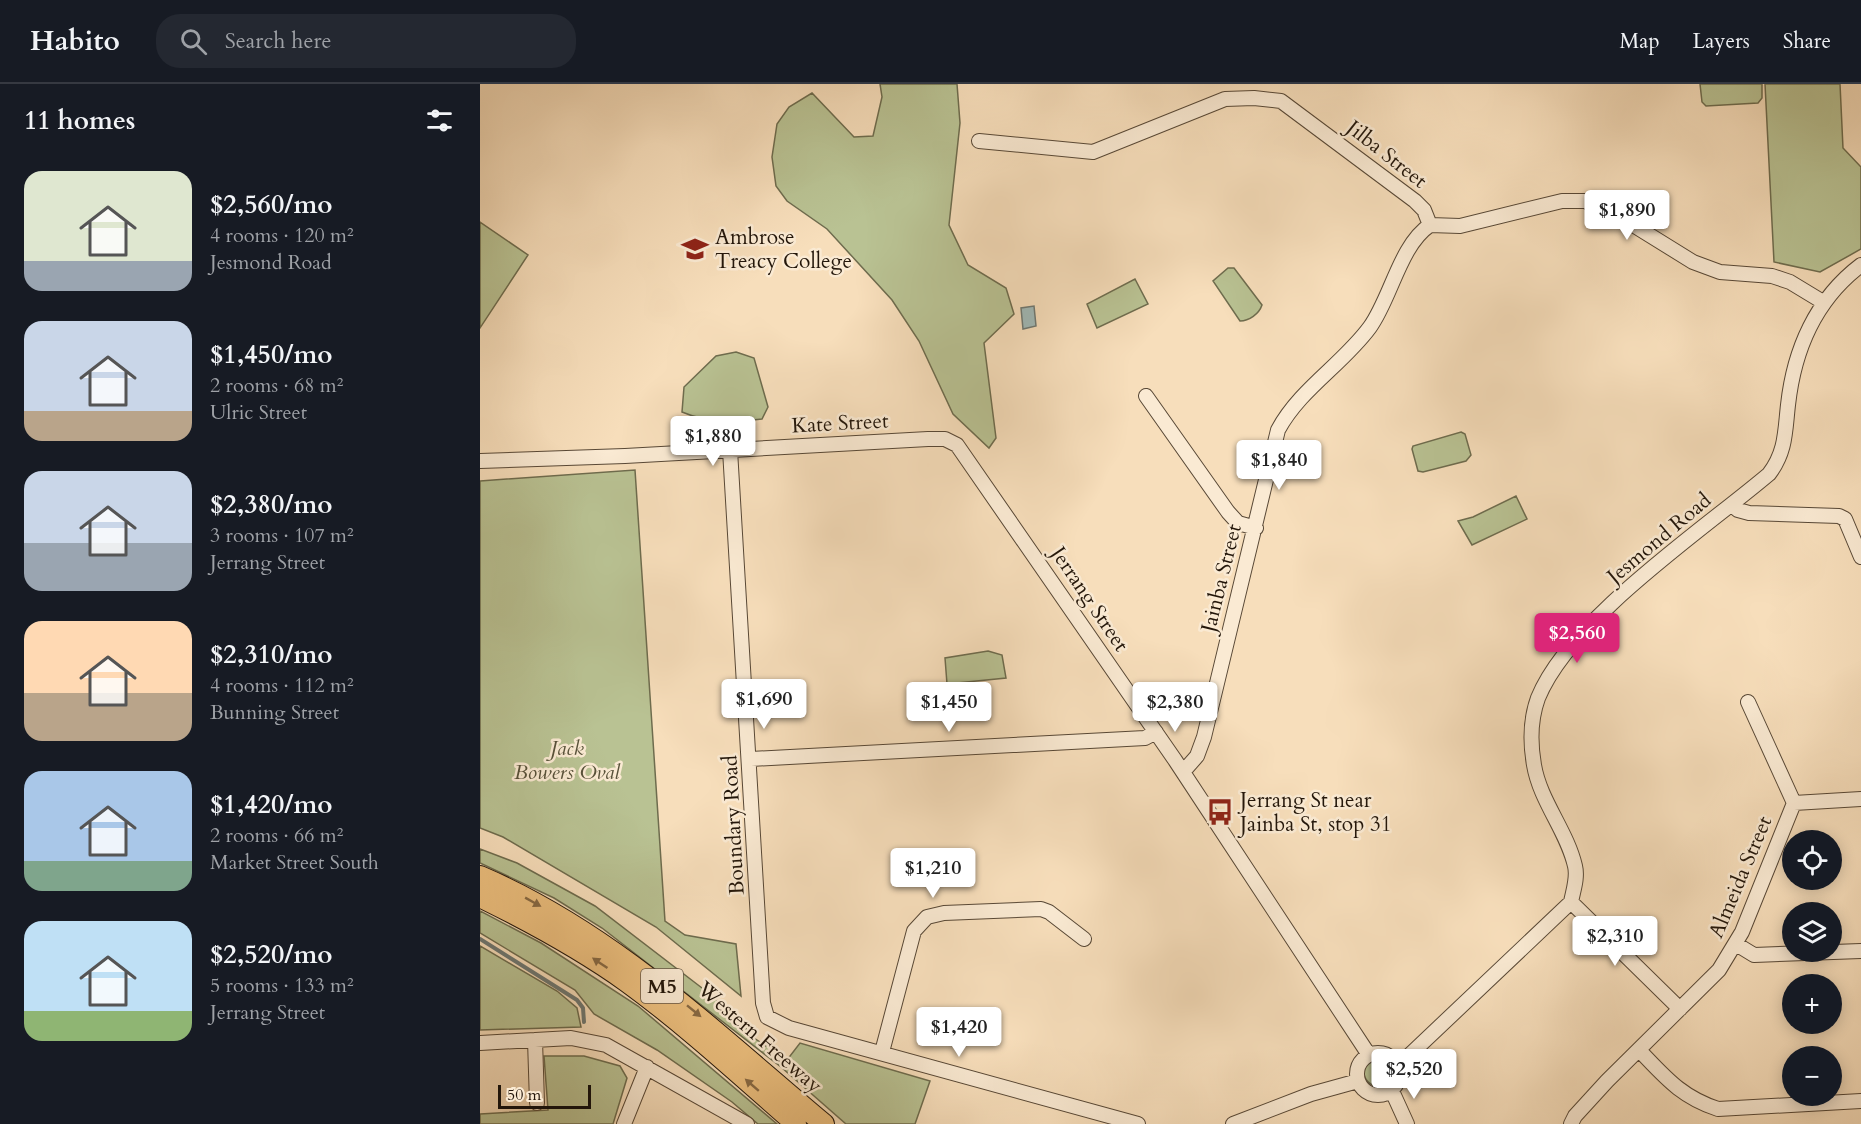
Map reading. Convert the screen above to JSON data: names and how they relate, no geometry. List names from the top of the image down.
{
  "streets": {
    "highway": ["M5", "Western Freeway"],
    "street": [
      "Jilba Street",
      "Kate Street",
      "Jesmond Road",
      "Jainba Street",
      "Jerrang Street",
      "Boundary Road",
      "Almeida Street"
    ]
  },
  "crossings": [
    ["Jilba Street", "Jainba Street"],
    ["Kate Street", "Jerrang Street"],
    ["Kate Street", "Boundary Road"],
    ["Jainba Street", "Jerrang Street"]
  ],
  "parks": ["Jack Bowers Oval"],
  "places": {
    "school or university": ["Ambrose Treacy College"],
    "bus stop": ["Jerrang St near Jainba St, stop 31"]
  },
  "scale_bar": "50 m",
  "page": {
    "header": "Habito",
    "search": "Search here",
    "nav": ["Map", "Layers", "Share"],
    "heading": "11 homes",
    "list": [
      {
        "name": "$2,560/mo",
        "note": "4 rooms · 120 m² · Jesmond Road"
      },
      {
        "name": "$1,450/mo",
        "note": "2 rooms · 68 m² · Ulric Street"
      },
      {
        "name": "$2,380/mo",
        "note": "3 rooms · 107 m² · Jerrang Street"
      },
      {
        "name": "$2,310/mo",
        "note": "4 rooms · 112 m² · Bunning Street"
      },
      {
        "name": "$1,420/mo",
        "note": "2 rooms · 66 m² · Market Street South"
      },
      {
        "name": "$2,520/mo",
        "note": "5 rooms · 133 m² · Jerrang Street"
      }
    ],
    "price": [
      "$1,890",
      "$1,880",
      "$1,840",
      "$2,560",
      "$1,690",
      "$1,450",
      "$2,380",
      "$1,210",
      "$2,310",
      "$1,420",
      "$2,520"
    ],
    "map_buttons": ["+", "−"],
    "scale": "50 m"
  }
}
